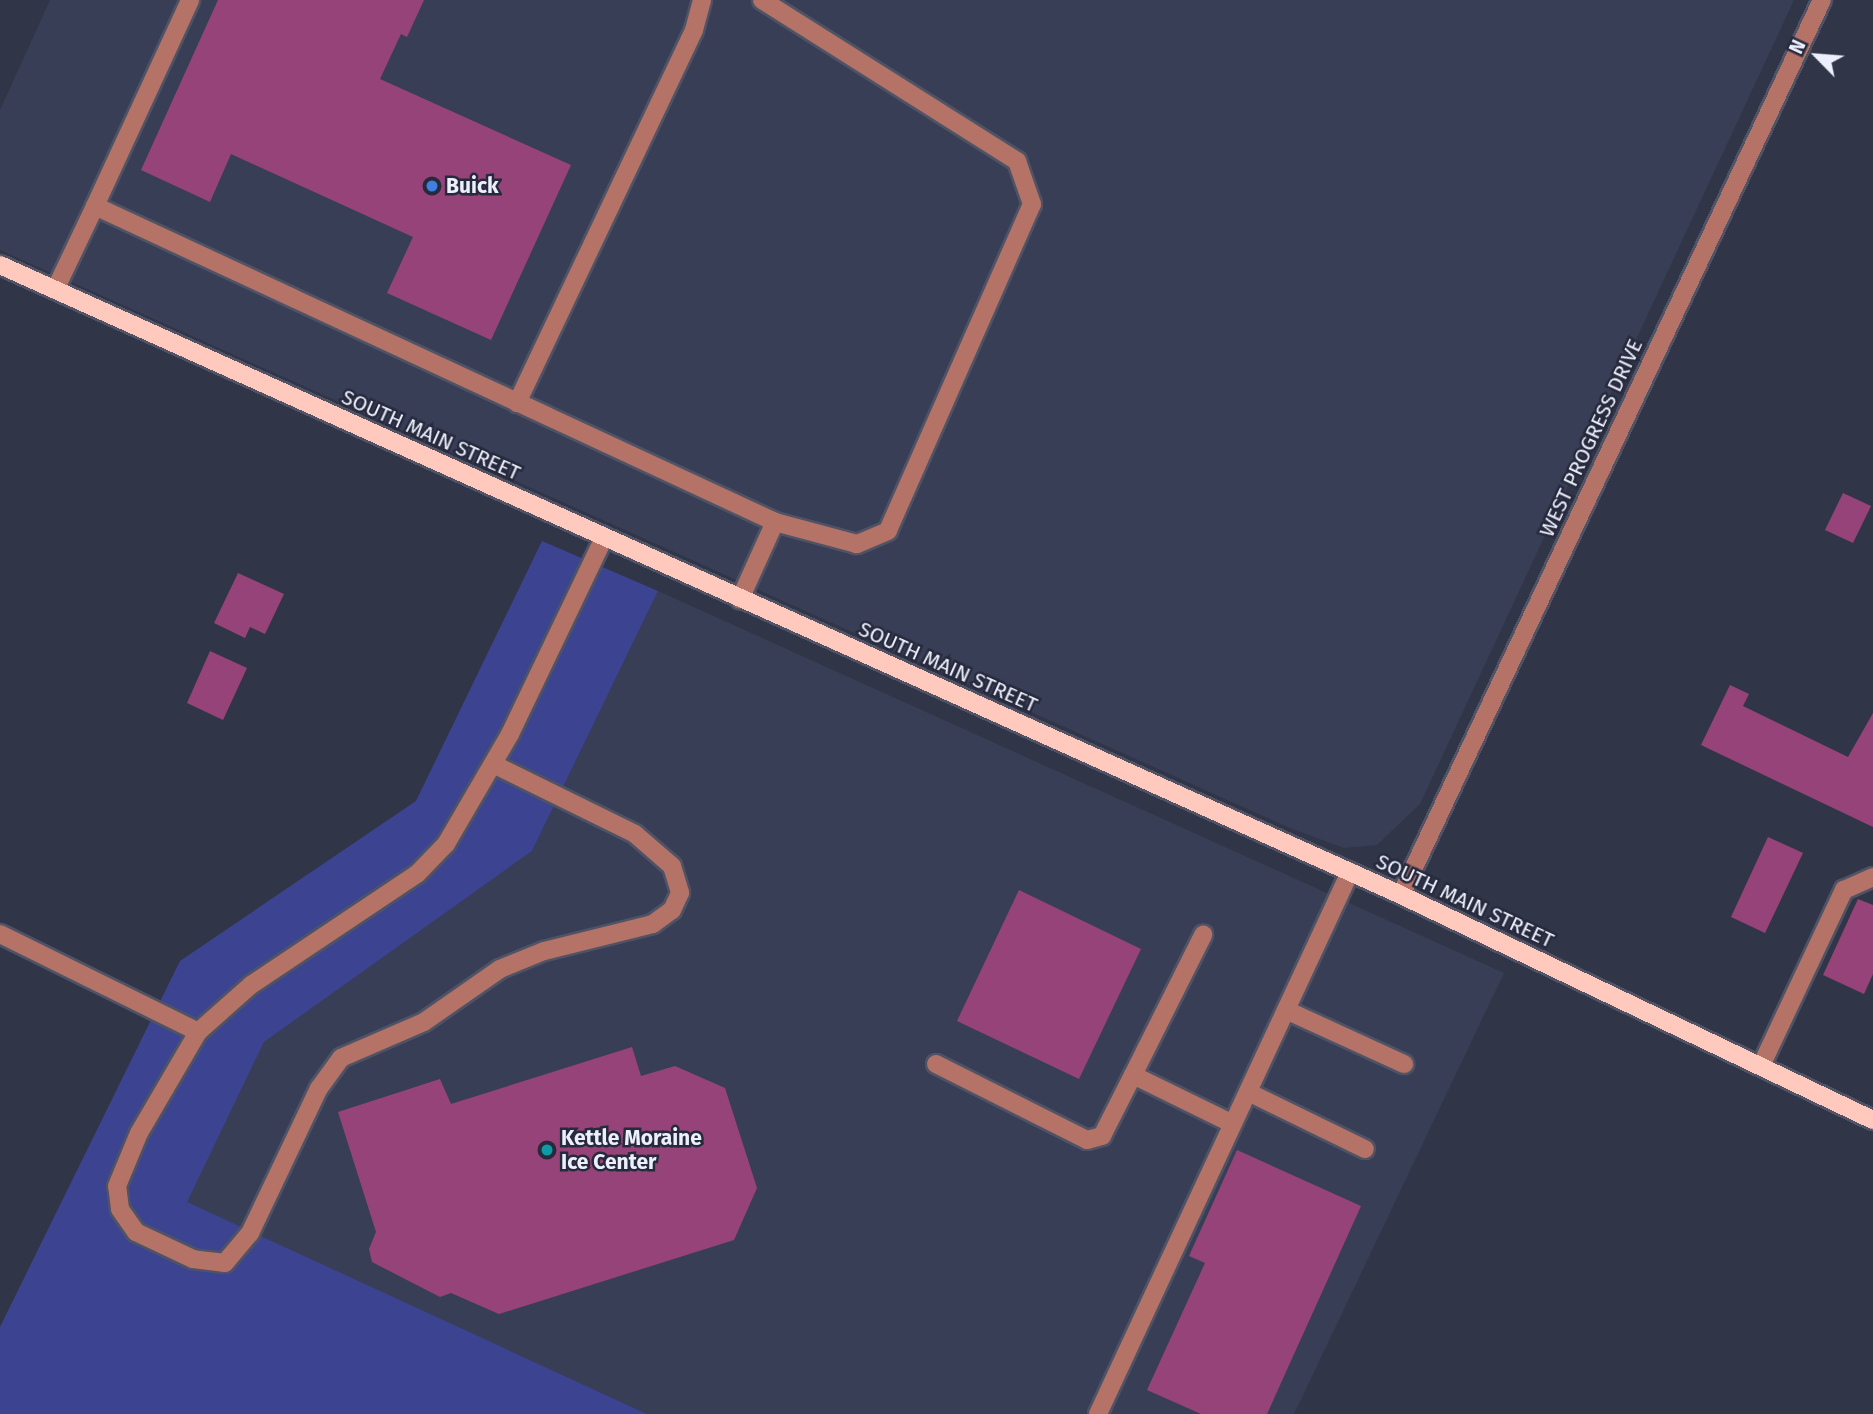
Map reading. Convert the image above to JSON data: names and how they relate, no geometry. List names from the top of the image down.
{
  "streets": {
    "main road": ["SOUTH MAIN STREET"],
    "street": ["WEST PROGRESS DRIVE"]
  },
  "crossings": [
    ["SOUTH MAIN STREET", "WEST PROGRESS DRIVE"]
  ],
  "places": ["Buick", "Kettle Moraine Ice Center"],
  "north": "top left"
}
